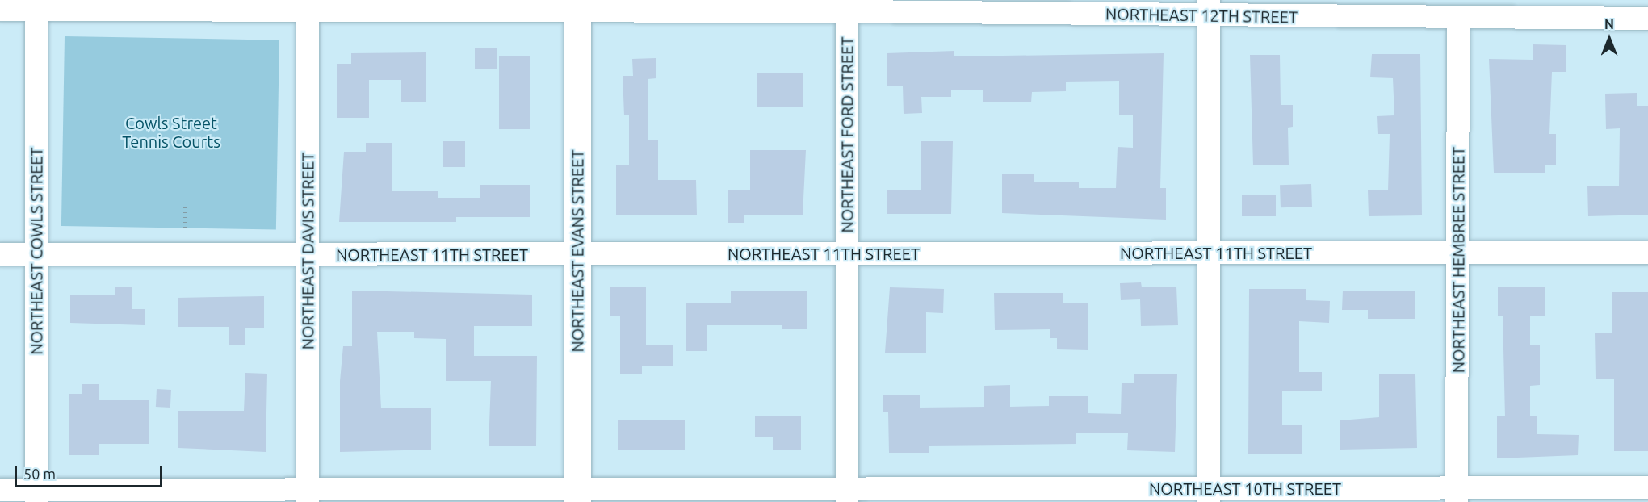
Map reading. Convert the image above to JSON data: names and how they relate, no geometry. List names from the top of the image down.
{
  "streets": {
    "street": [
      "NORTHEAST 12TH STREET",
      "NORTHEAST FORD STREET",
      "NORTHEAST COWLS STREET",
      "NORTHEAST DAVIS STREET",
      "NORTHEAST EVANS STREET",
      "NORTHEAST 11TH STREET",
      "NORTHEAST HEMBREE STREET",
      "NORTHEAST 10TH STREET"
    ]
  },
  "crossings": [
    ["NORTHEAST 12TH STREET", "NORTHEAST FORD STREET"],
    ["NORTHEAST 12TH STREET", "NORTHEAST COWLS STREET"],
    ["NORTHEAST 12TH STREET", "NORTHEAST DAVIS STREET"],
    ["NORTHEAST 12TH STREET", "NORTHEAST EVANS STREET"],
    ["NORTHEAST 12TH STREET", "NORTHEAST HEMBREE STREET"],
    ["NORTHEAST FORD STREET", "NORTHEAST 11TH STREET"],
    ["NORTHEAST FORD STREET", "NORTHEAST 10TH STREET"],
    ["NORTHEAST COWLS STREET", "NORTHEAST 11TH STREET"],
    ["NORTHEAST COWLS STREET", "NORTHEAST 10TH STREET"],
    ["NORTHEAST DAVIS STREET", "NORTHEAST 11TH STREET"],
    ["NORTHEAST DAVIS STREET", "NORTHEAST 10TH STREET"],
    ["NORTHEAST EVANS STREET", "NORTHEAST 11TH STREET"],
    ["NORTHEAST EVANS STREET", "NORTHEAST 10TH STREET"],
    ["NORTHEAST 11TH STREET", "NORTHEAST HEMBREE STREET"],
    ["NORTHEAST HEMBREE STREET", "NORTHEAST 10TH STREET"]
  ],
  "parks": ["Cowls Street Tennis Courts"],
  "scale_bar": "50 m",
  "north": "top"
}
